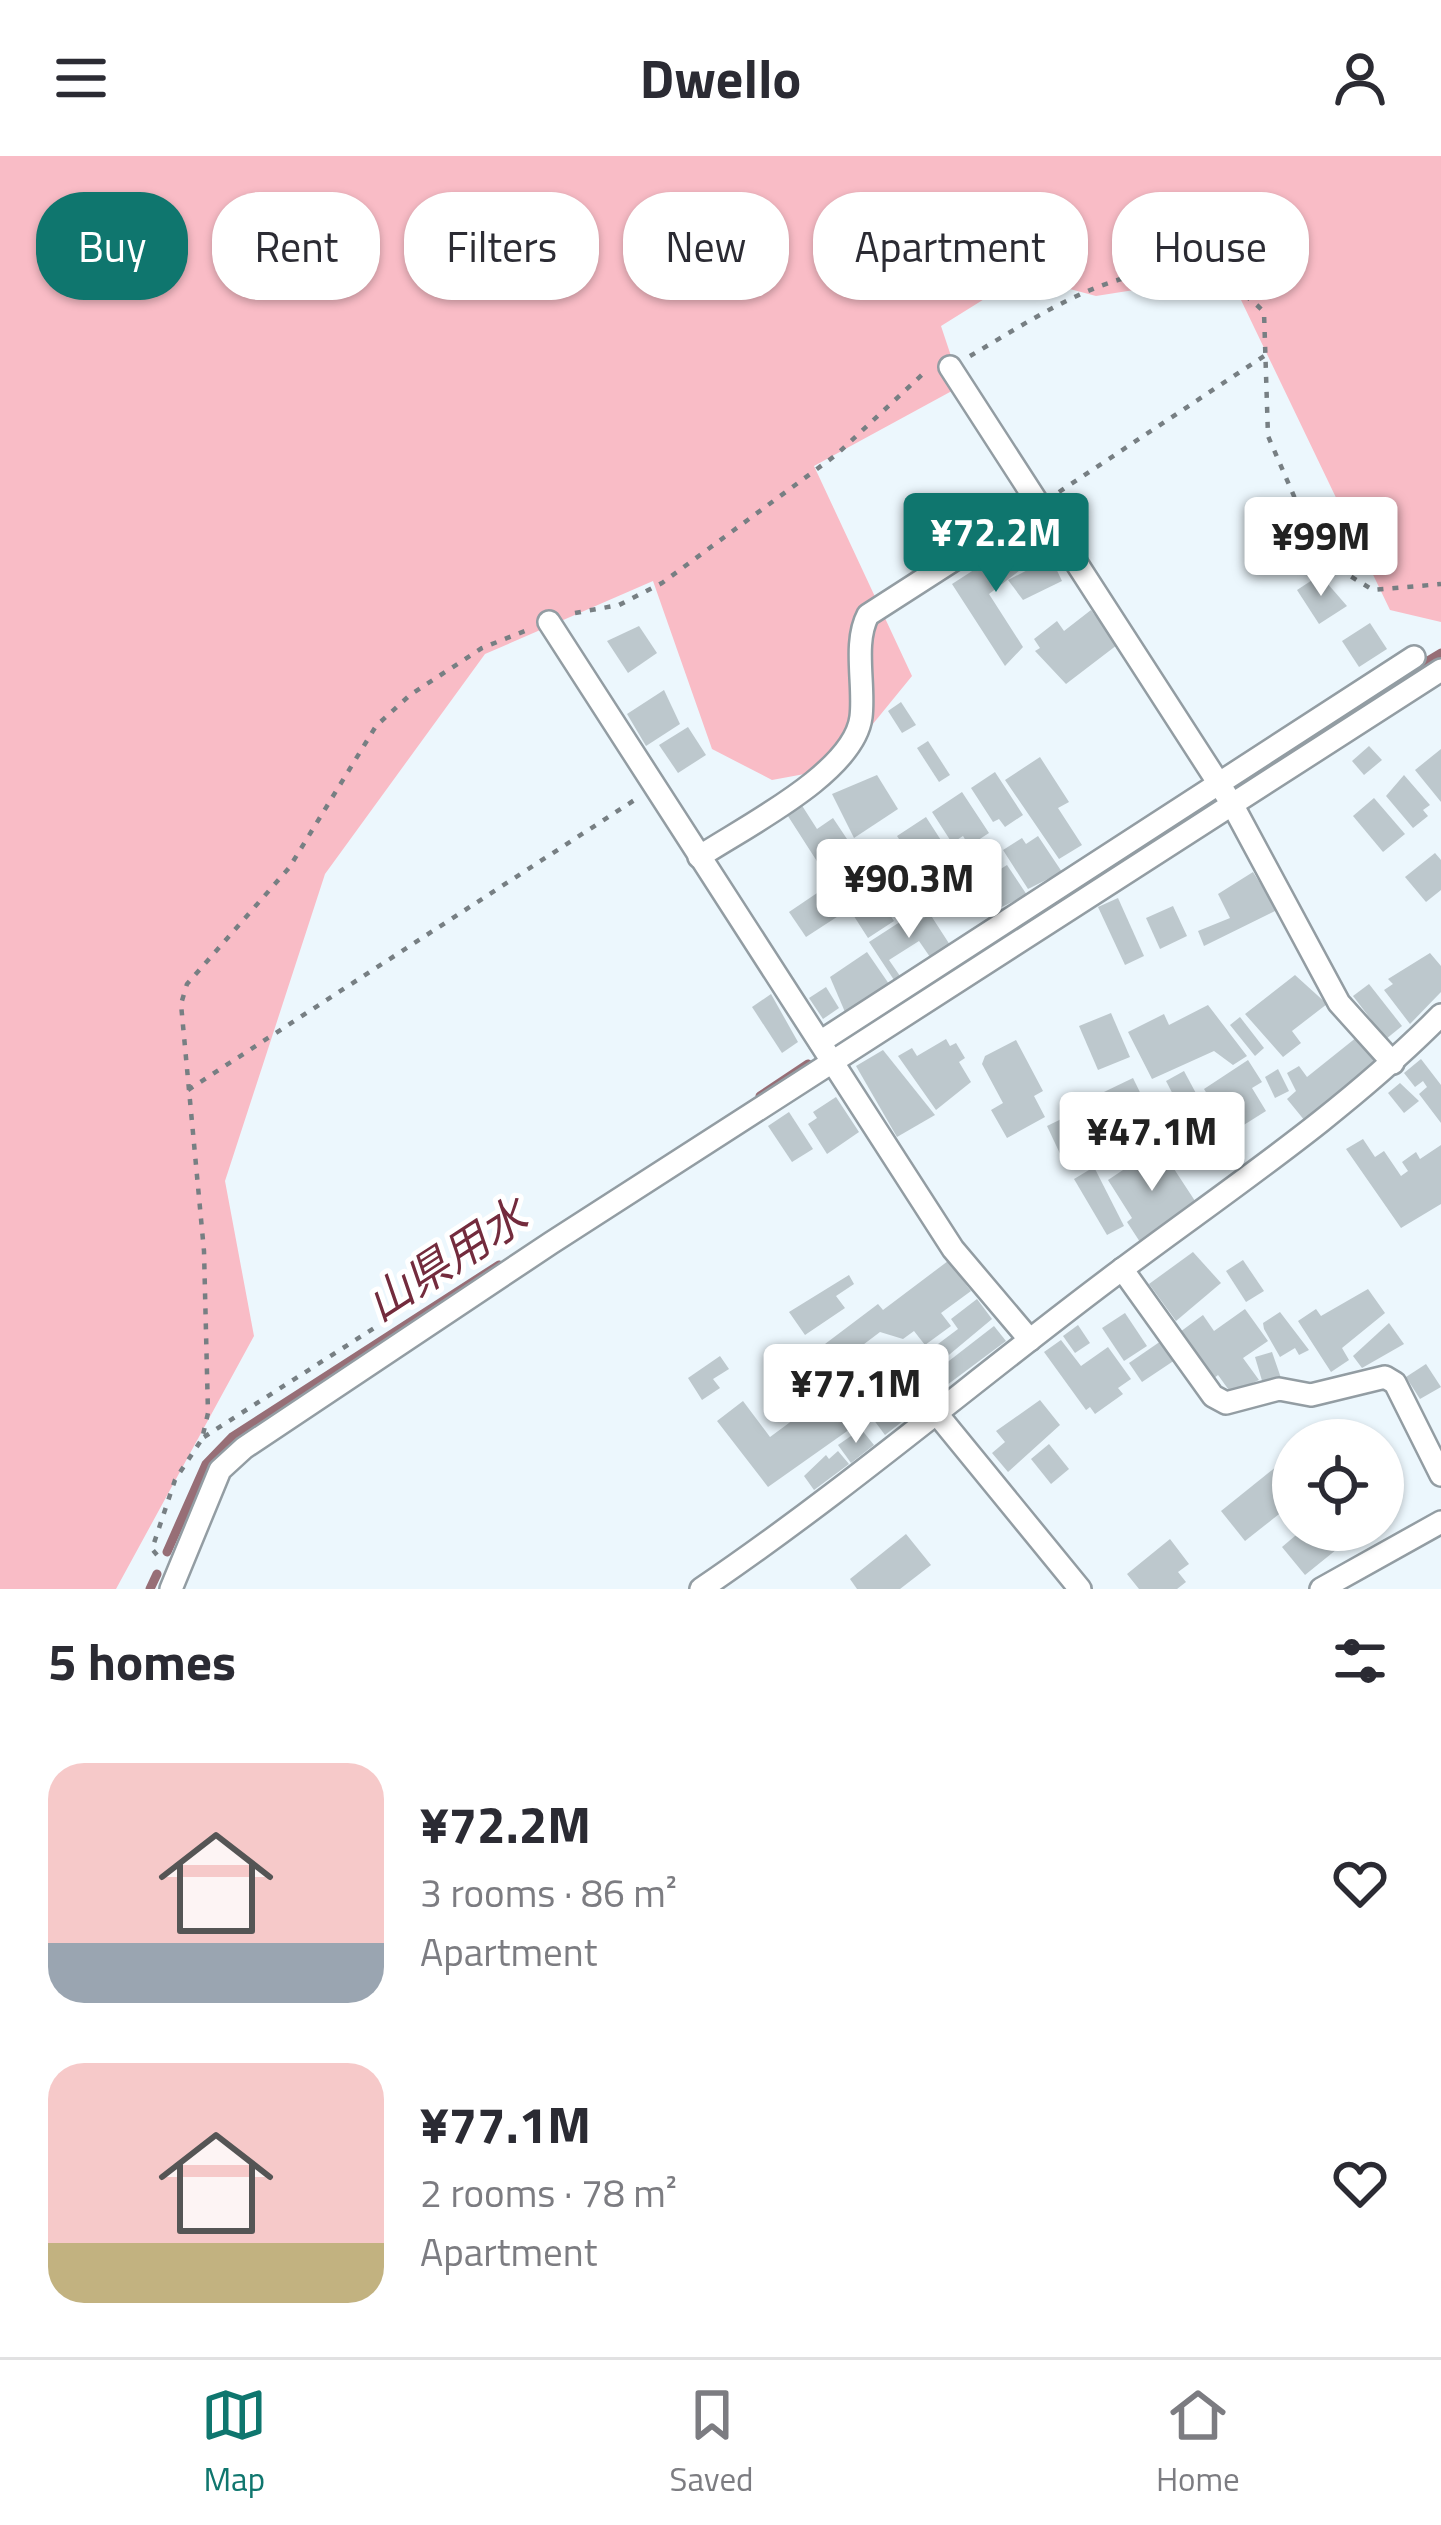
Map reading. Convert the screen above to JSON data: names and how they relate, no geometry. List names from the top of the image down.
{
  "water": ["山県用水"],
  "page": {
    "header": "Dwello",
    "chip": [
      "Buy",
      "Rent",
      "Filters",
      "New",
      "Apartment",
      "House"
    ],
    "price": [
      "¥72.2M",
      "¥99M",
      "¥90.3M",
      "¥47.1M",
      "¥77.1M"
    ],
    "heading": "5 homes",
    "list": [
      {
        "name": "¥72.2M",
        "note": "3 rooms · 86 m² · Apartment"
      },
      {
        "name": "¥77.1M",
        "note": "2 rooms · 78 m² · Apartment"
      }
    ],
    "tabs": ["Map", "Saved", "Home"]
  }
}
